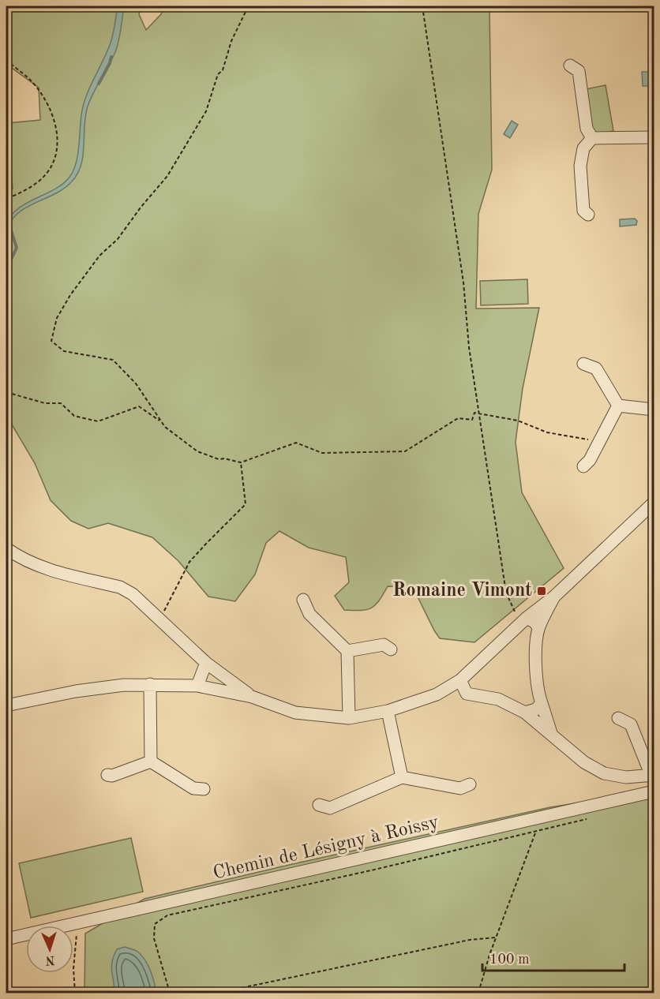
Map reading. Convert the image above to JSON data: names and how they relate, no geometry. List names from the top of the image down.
{
  "streets": {
    "street": ["Chemin de Lésigny à Roissy"]
  },
  "places": {
    "transit": ["Romaine Vimont"]
  },
  "scale_bar": "100 m",
  "north": "bottom"
}
